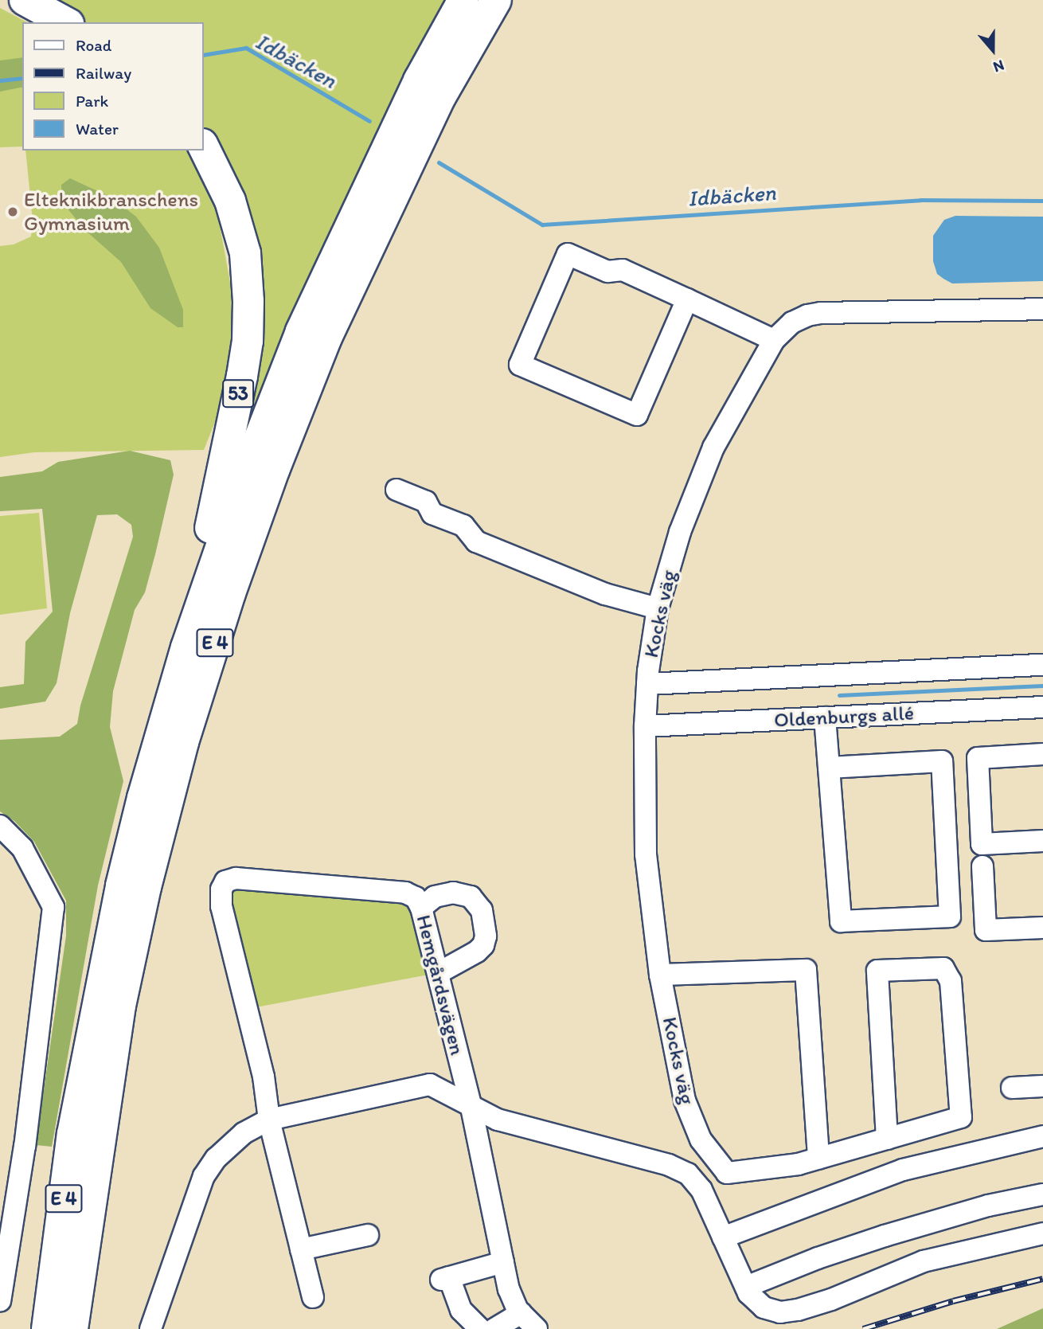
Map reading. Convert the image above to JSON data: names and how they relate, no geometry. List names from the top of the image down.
{
  "streets": {
    "highway": ["53", "E 4"],
    "street": ["Kocks väg", "Oldenburgs allé", "Hemgårdsvägen"]
  },
  "crossings": [
    ["53", "E 4"],
    ["Kocks väg", "Oldenburgs allé"]
  ],
  "water": ["Idbäcken"],
  "places": ["Elteknikbranschens Gymnasium"],
  "legend": [
    "Road",
    "Railway",
    "Park",
    "Water"
  ],
  "north": "bottom"
}
